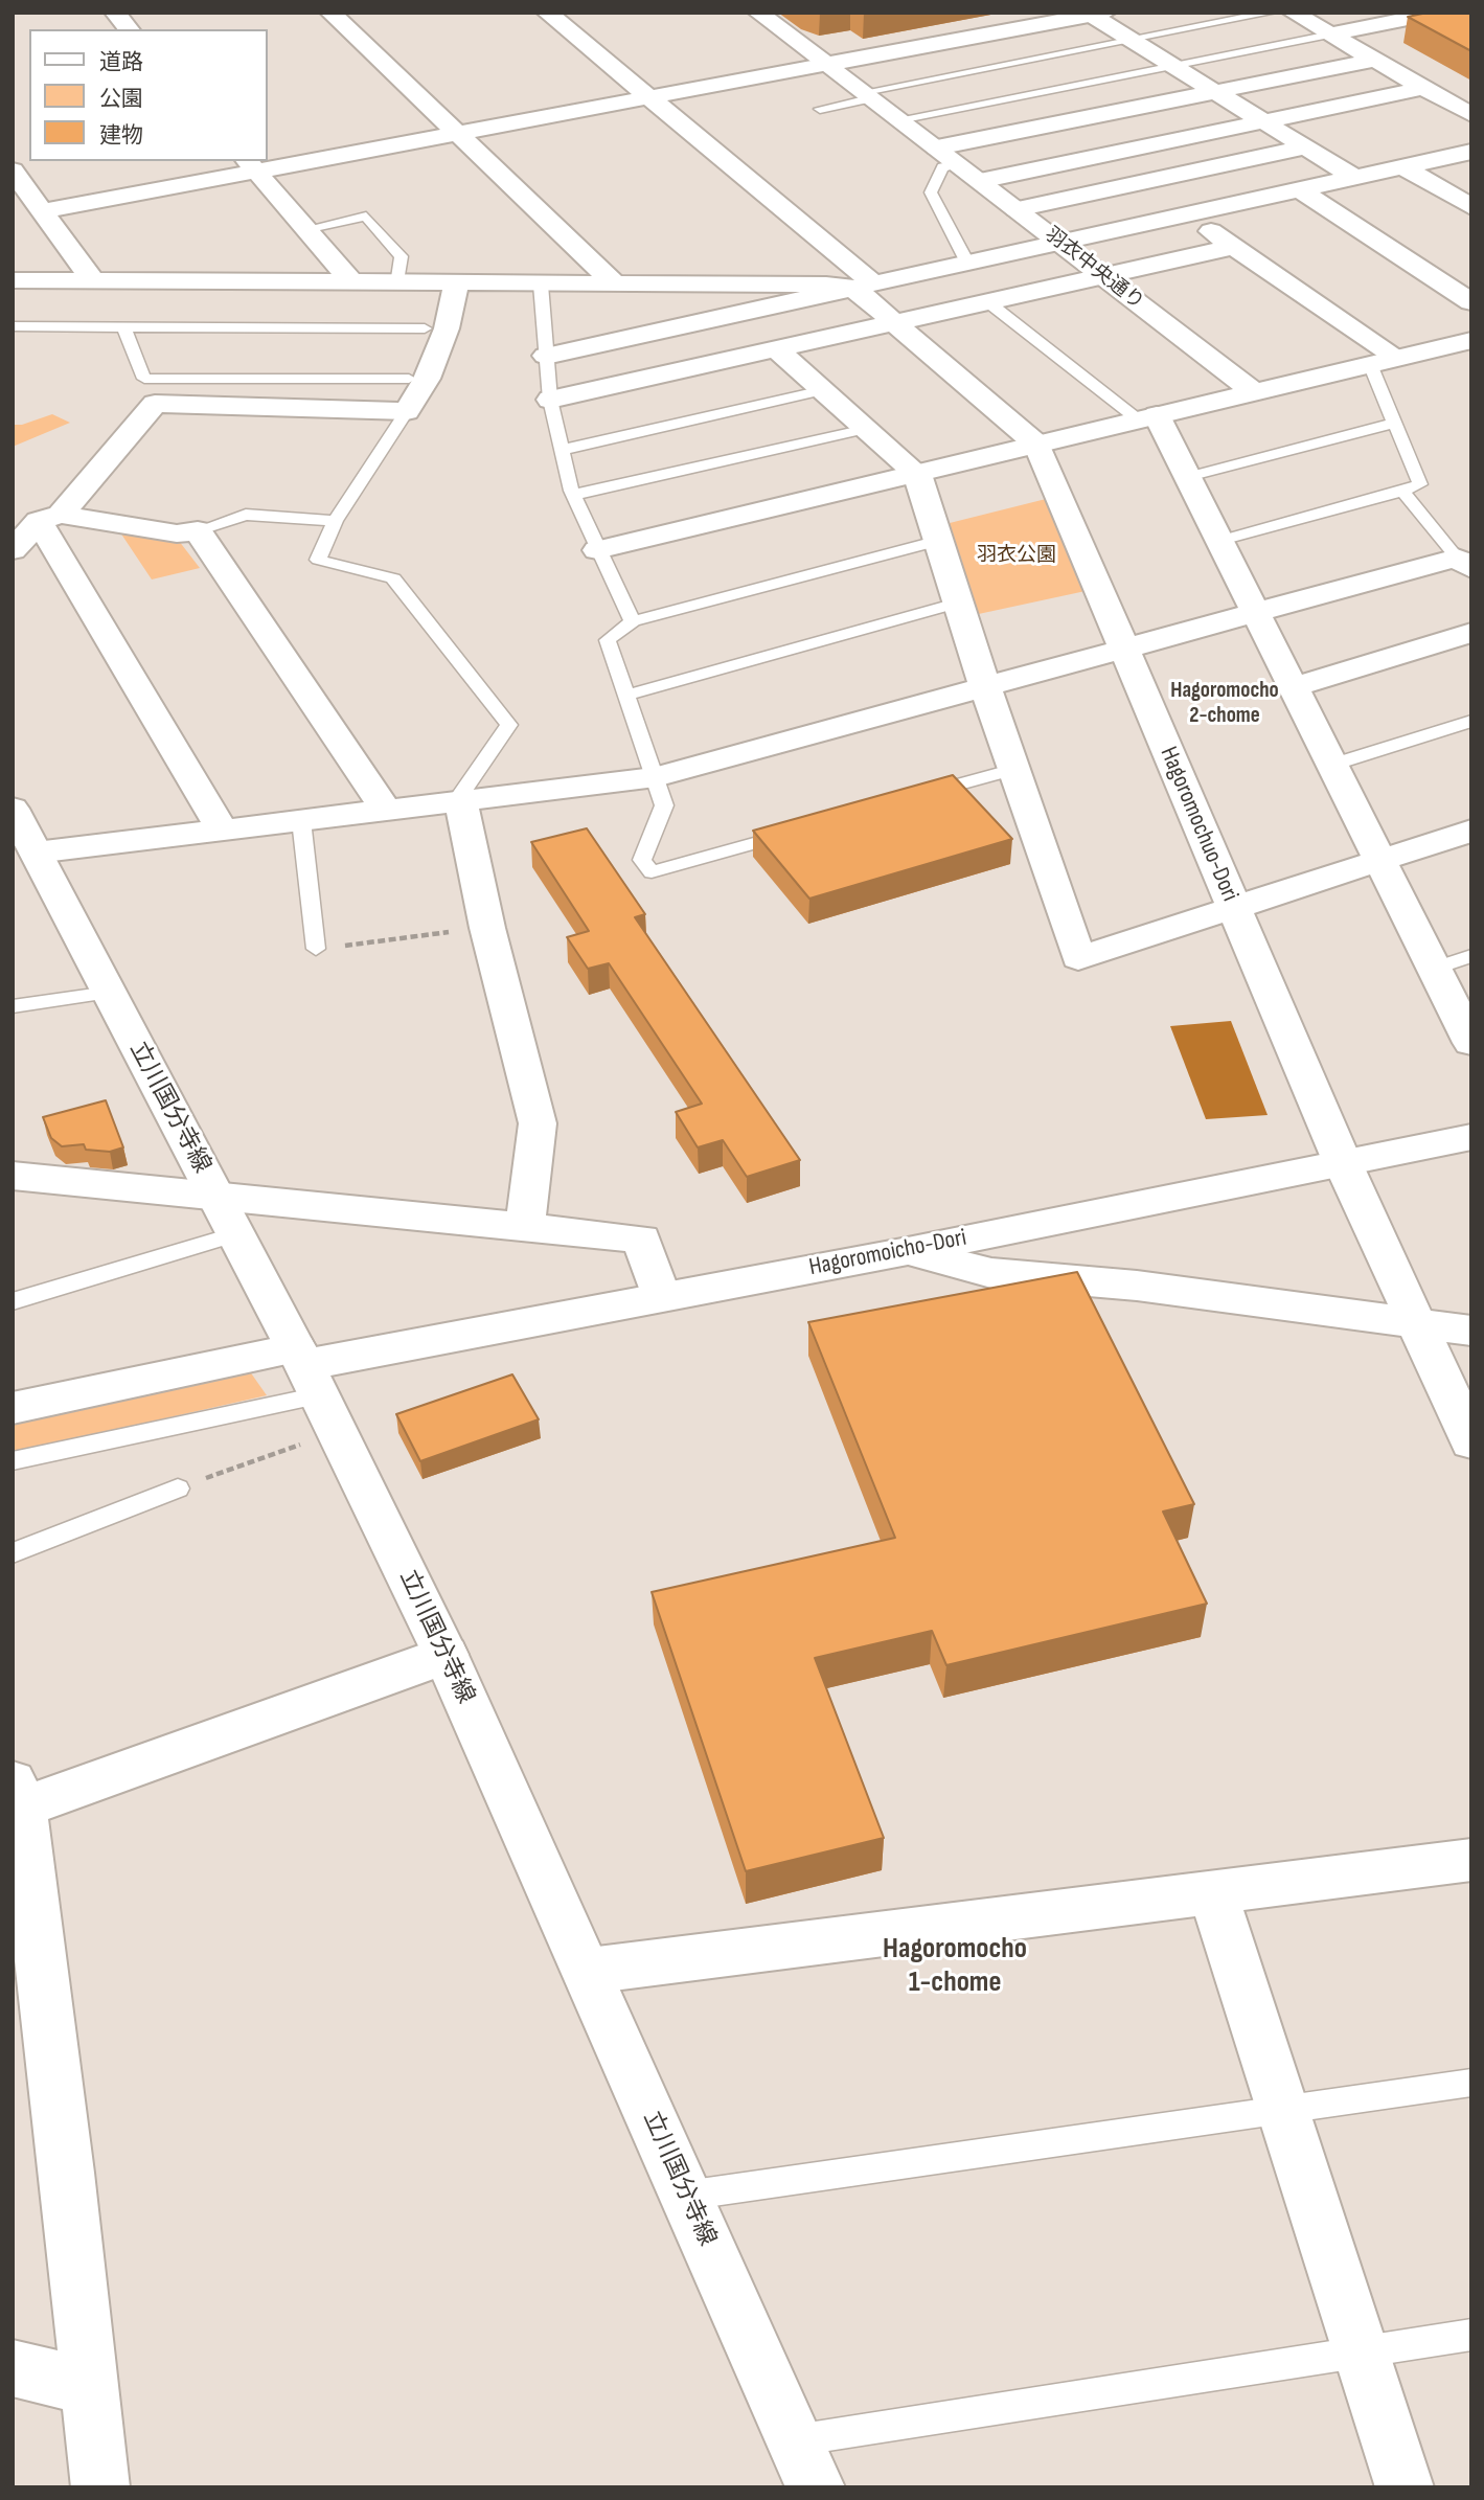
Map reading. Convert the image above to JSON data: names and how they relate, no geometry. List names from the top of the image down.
{
  "streets": {
    "street": [
      "羽衣中央通り",
      "Hagoromochuo-Dori",
      "立川国分寺線",
      "Hagoromoicho-Dori"
    ]
  },
  "crossings": [
    ["Hagoromochuo-Dori", "Hagoromoicho-Dori"],
    ["立川国分寺線", "Hagoromoicho-Dori"]
  ],
  "districts": ["Hagoromocho 2-chome", "Hagoromocho 1-chome"],
  "parks": ["羽衣公園"],
  "legend": ["道路", "公園", "建物"]
}
